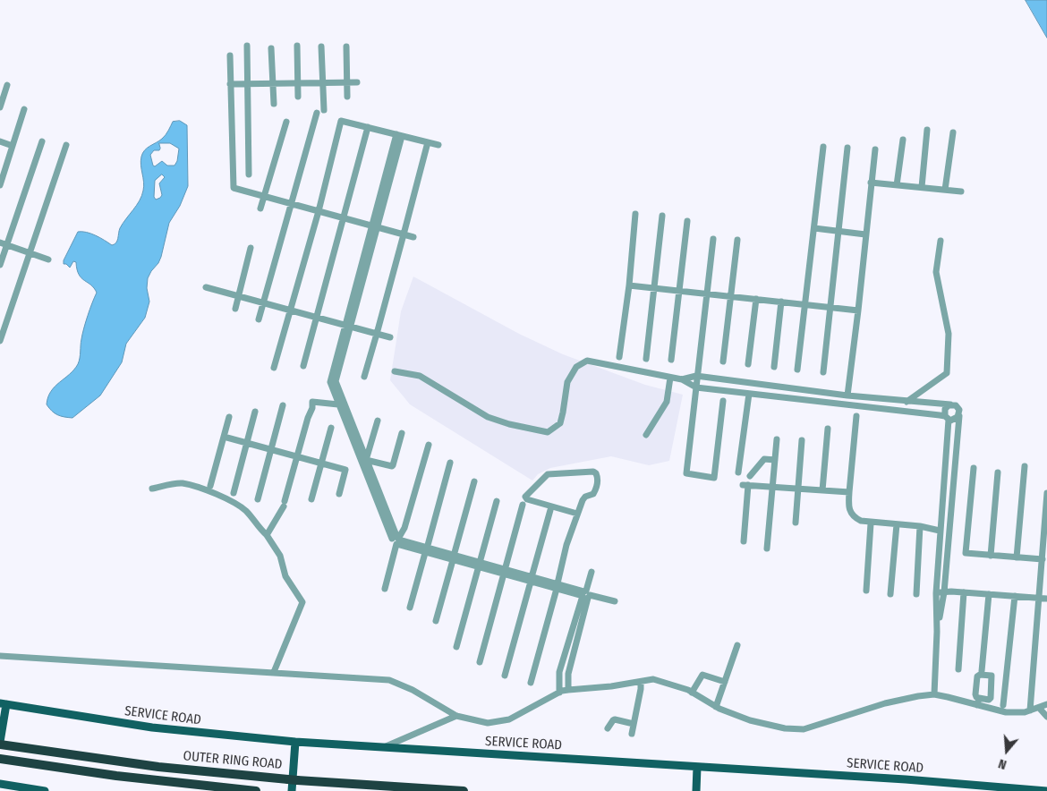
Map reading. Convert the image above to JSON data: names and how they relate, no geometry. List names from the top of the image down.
{
  "streets": {
    "highway": ["OUTER RING ROAD"],
    "main road": ["SERVICE ROAD"]
  },
  "north": "bottom"
}
